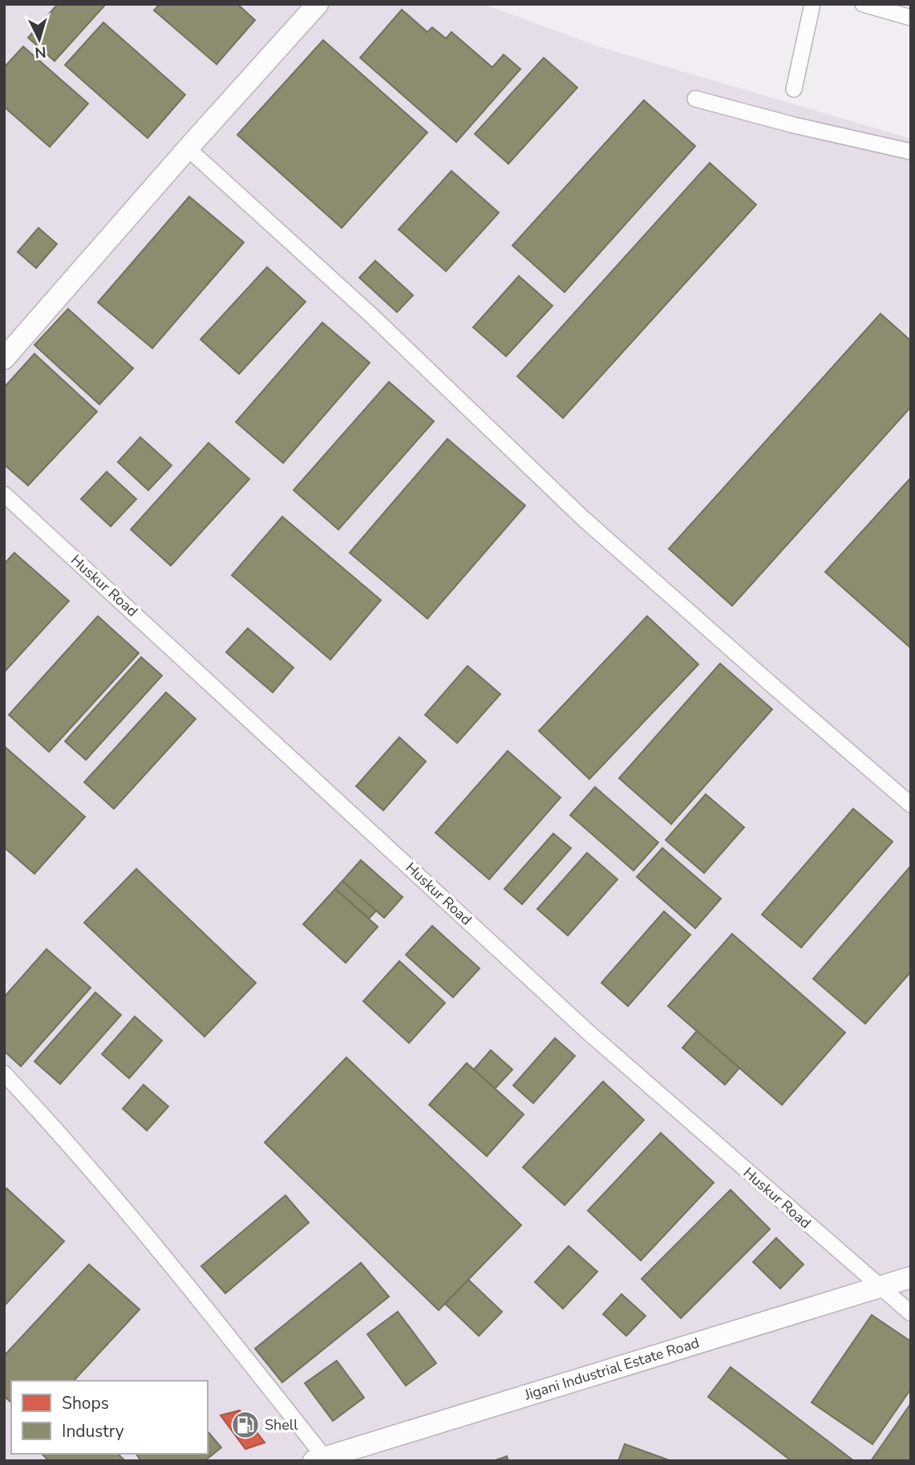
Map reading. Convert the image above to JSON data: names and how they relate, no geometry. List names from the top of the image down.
{
  "streets": {
    "main road": ["Jigani Industrial Estate Road"],
    "street": ["Huskur Road"]
  },
  "crossings": [
    ["Huskur Road", "Jigani Industrial Estate Road"]
  ],
  "places": {
    "fuel station": ["Shell"]
  },
  "legend": ["Shops", "Industry"],
  "north": "bottom"
}
